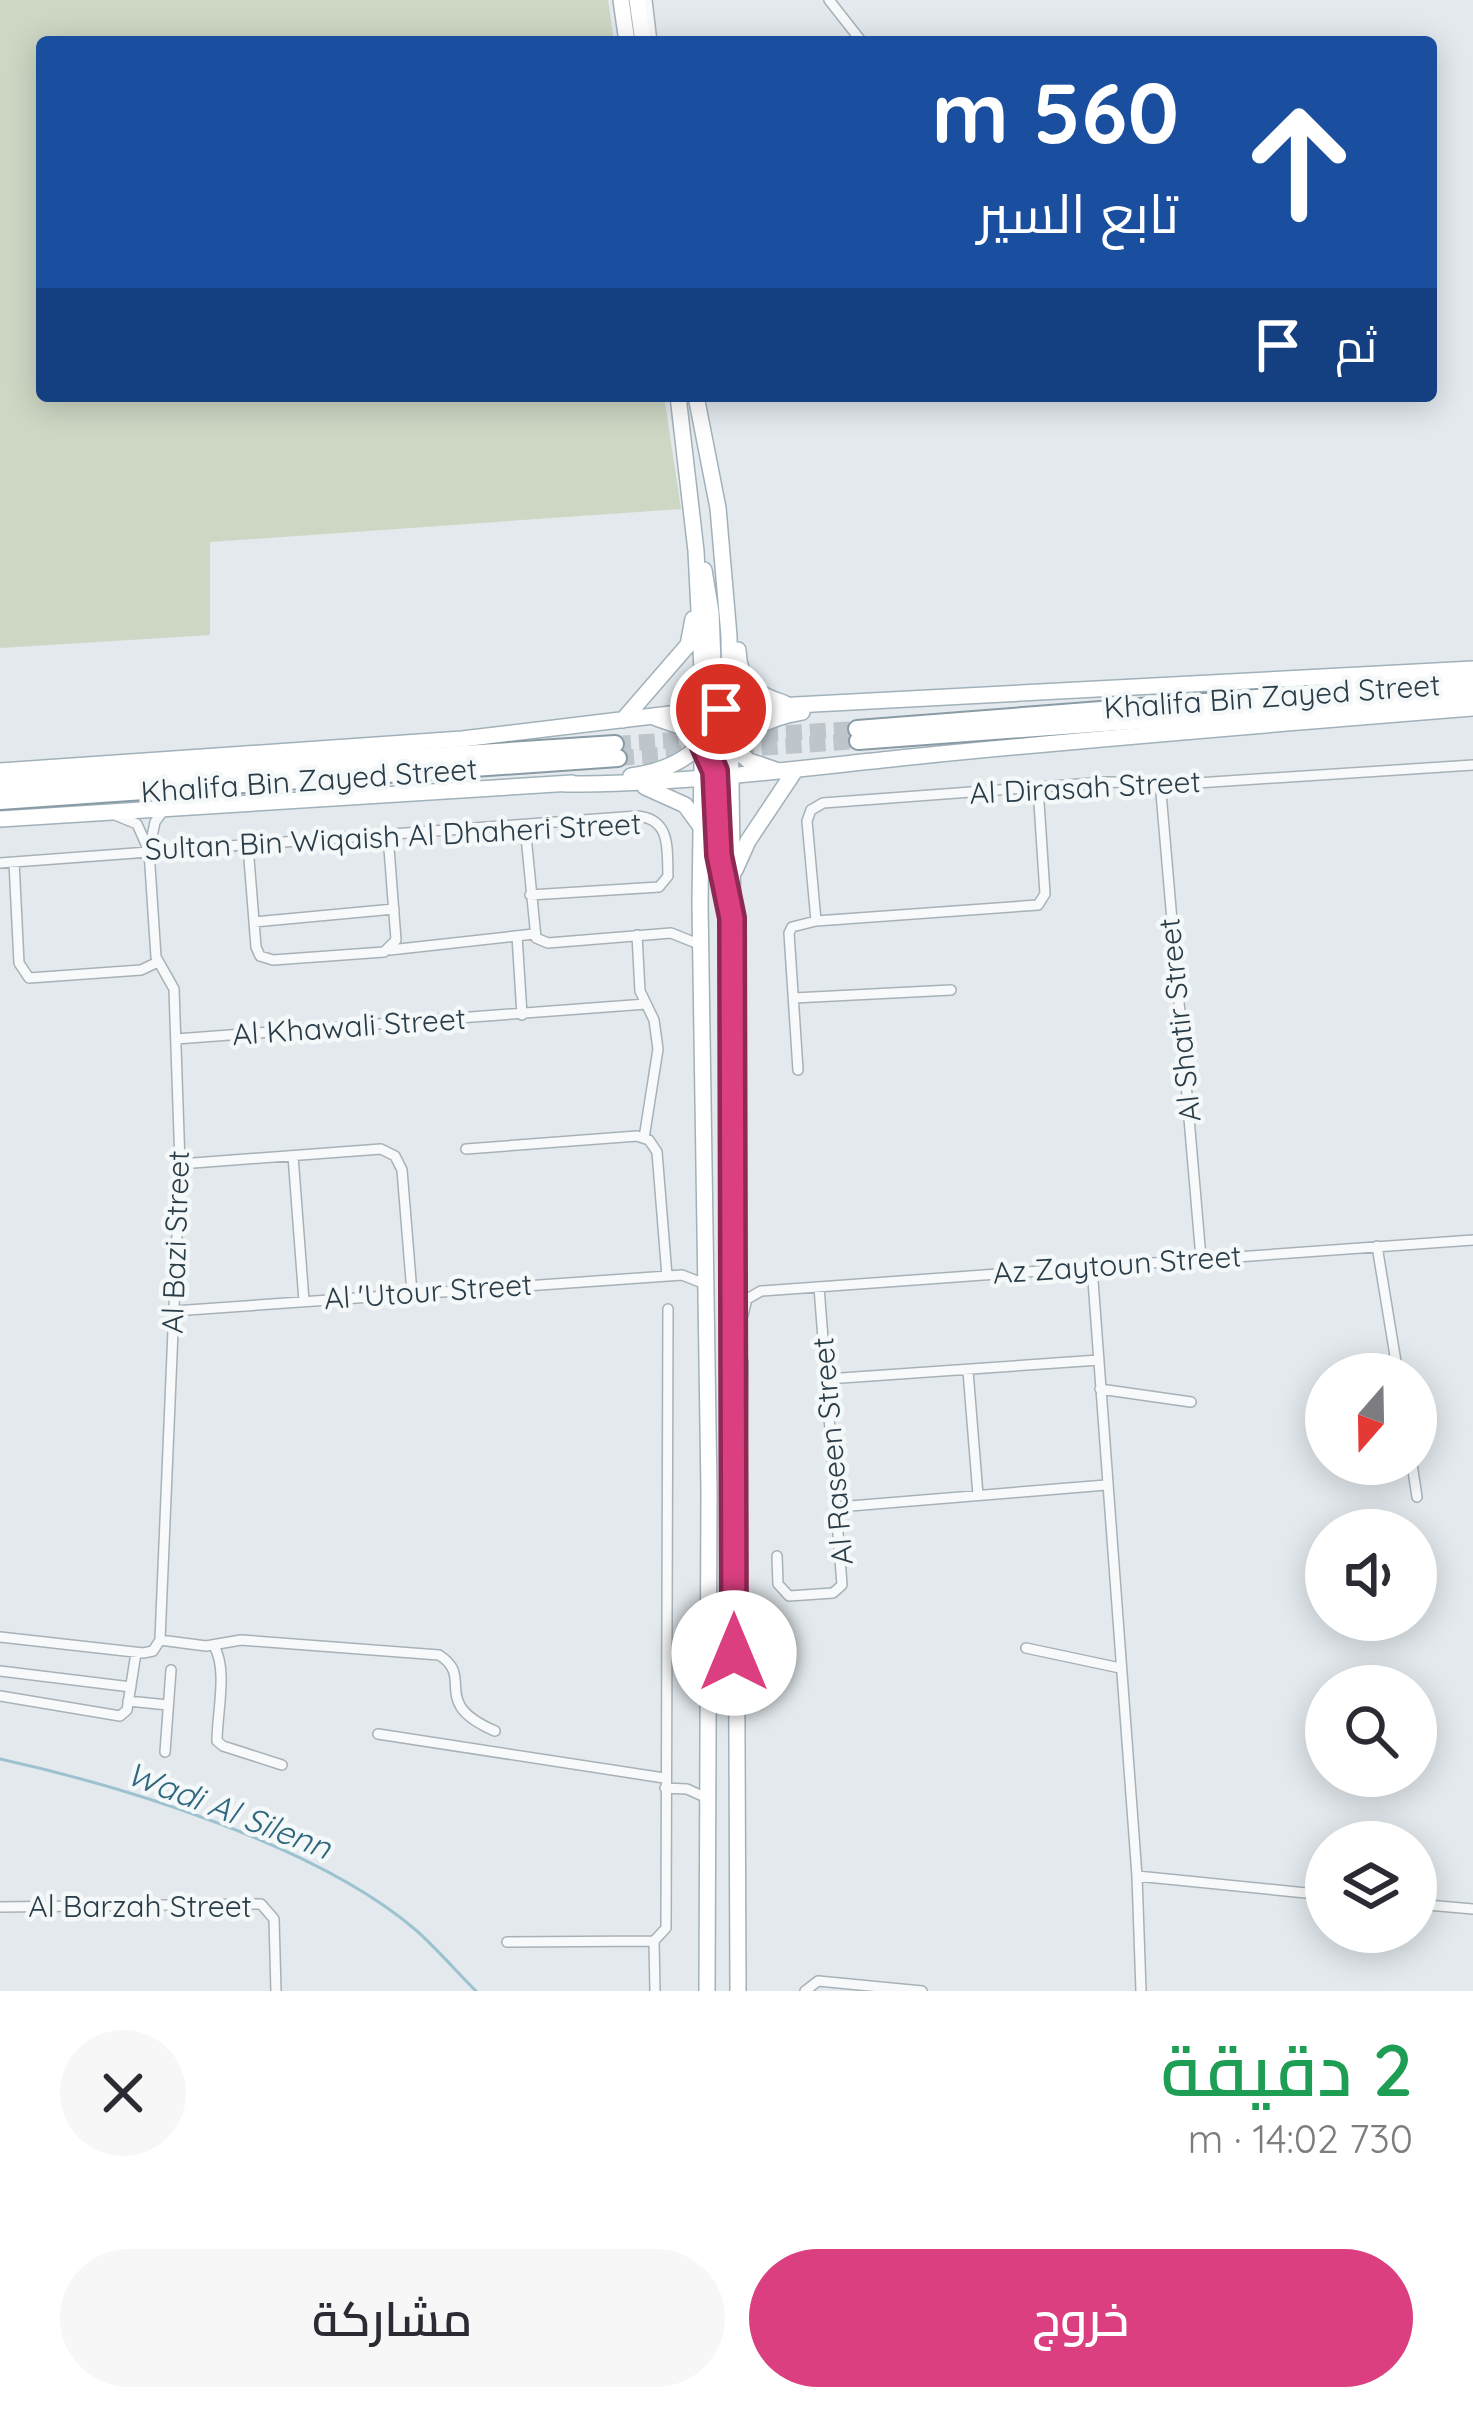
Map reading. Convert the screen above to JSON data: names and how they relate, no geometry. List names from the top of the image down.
{
  "streets": {
    "highway": ["Khalifa Bin Zayed Street"],
    "street": [
      "Al Dirasah Street",
      "Sultan Bin Wiqaish Al Dhaheri Street",
      "Al Shatir Street",
      "Al Khawali Street",
      "Al Bazi Street",
      "Az Zaytoun Street",
      "Al 'Utour Street",
      "Al Raseen Street",
      "Al Barzah Street"
    ]
  },
  "crossings": [
    ["Al Dirasah Street", "Al Shatir Street"],
    ["Sultan Bin Wiqaish Al Dhaheri Street", "Al Bazi Street"],
    ["Al Shatir Street", "Az Zaytoun Street"],
    ["Al Khawali Street", "Al Bazi Street"],
    ["Al Bazi Street", "Al 'Utour Street"],
    ["Az Zaytoun Street", "Al Raseen Street"]
  ],
  "water": ["Wadi Al Silenn"],
  "north": "bottom",
  "page": {
    "turn": ["560 m", "تابع السير"],
    "then": "ثم",
    "heading": ["2 دقيقة", "730 m · 14:02"],
    "buttons": ["خروج", "مشاركة"]
  }
}
